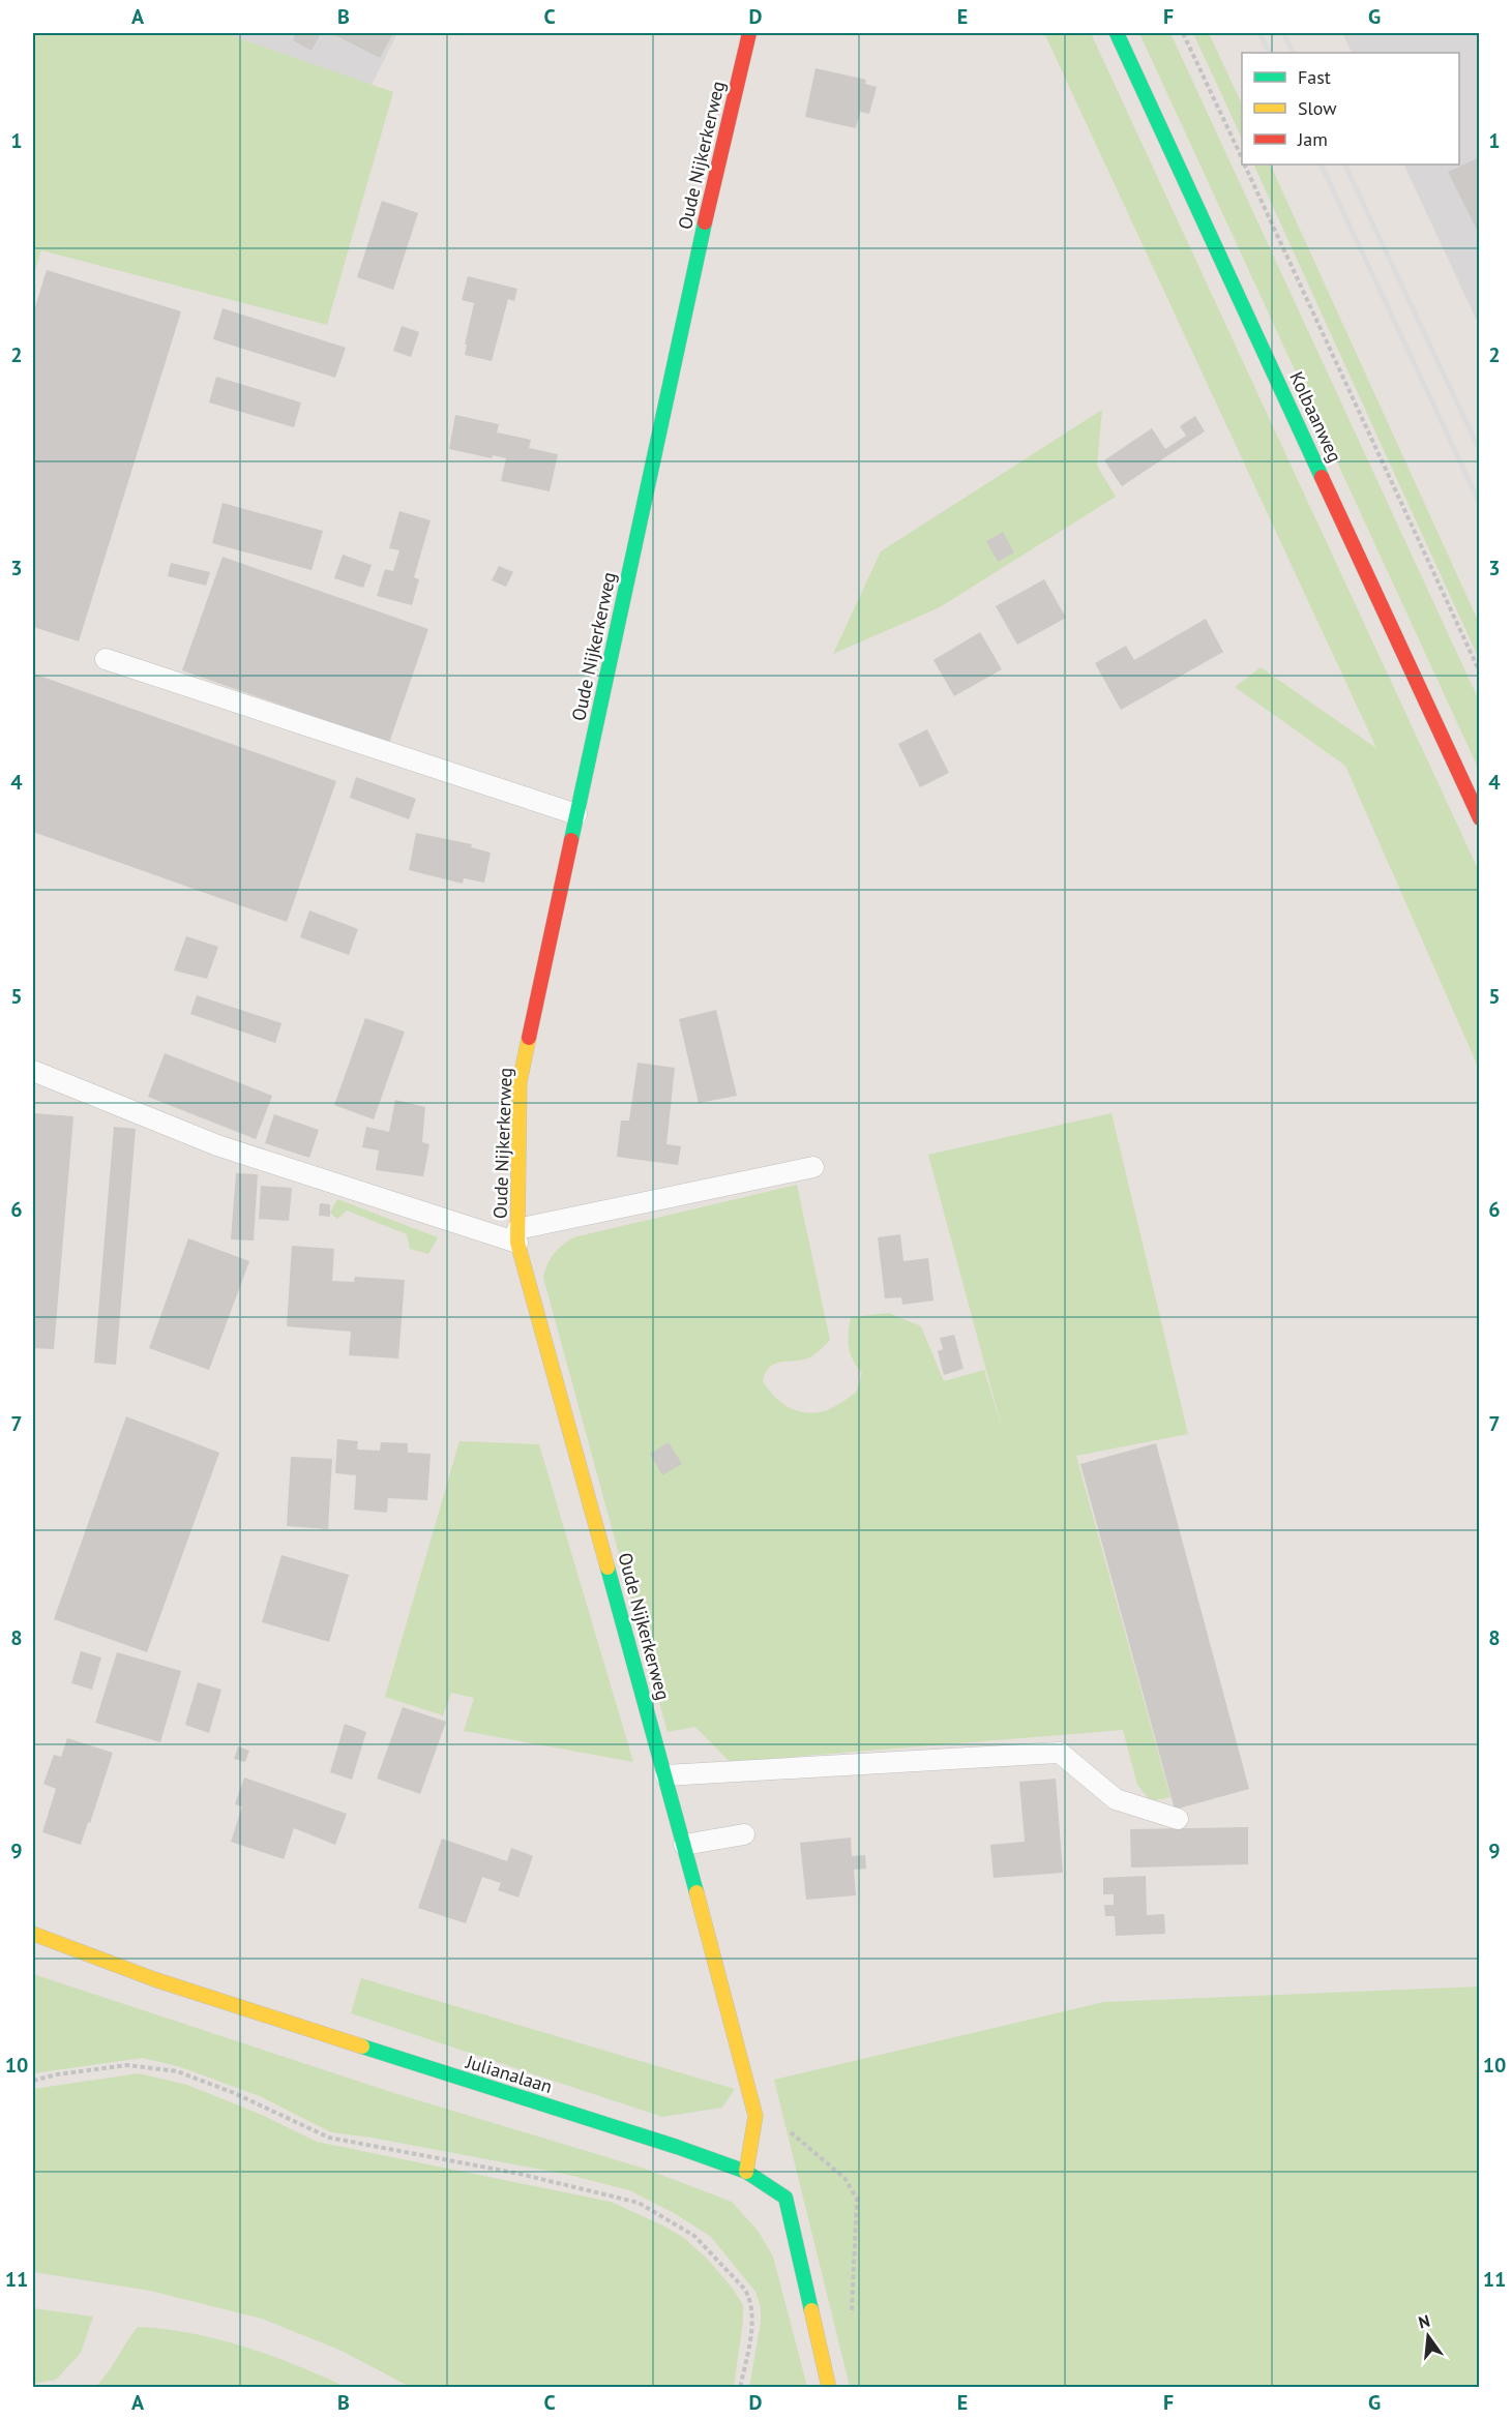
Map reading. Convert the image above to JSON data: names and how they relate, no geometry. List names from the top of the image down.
{
  "streets": {
    "street": ["Oude Nijkerkerweg", "Kolbaanweg", "Julianalaan"]
  },
  "crossings": [
    ["Oude Nijkerkerweg", "Julianalaan"]
  ],
  "legend": ["Fast", "Slow", "Jam"],
  "north": "top",
  "grid": {
    "columns": [
      "A",
      "B",
      "C",
      "D",
      "E",
      "F",
      "G"
    ],
    "rows": [
      "1",
      "2",
      "3",
      "4",
      "5",
      "6",
      "7",
      "8",
      "9",
      "10",
      "11"
    ]
  }
}
